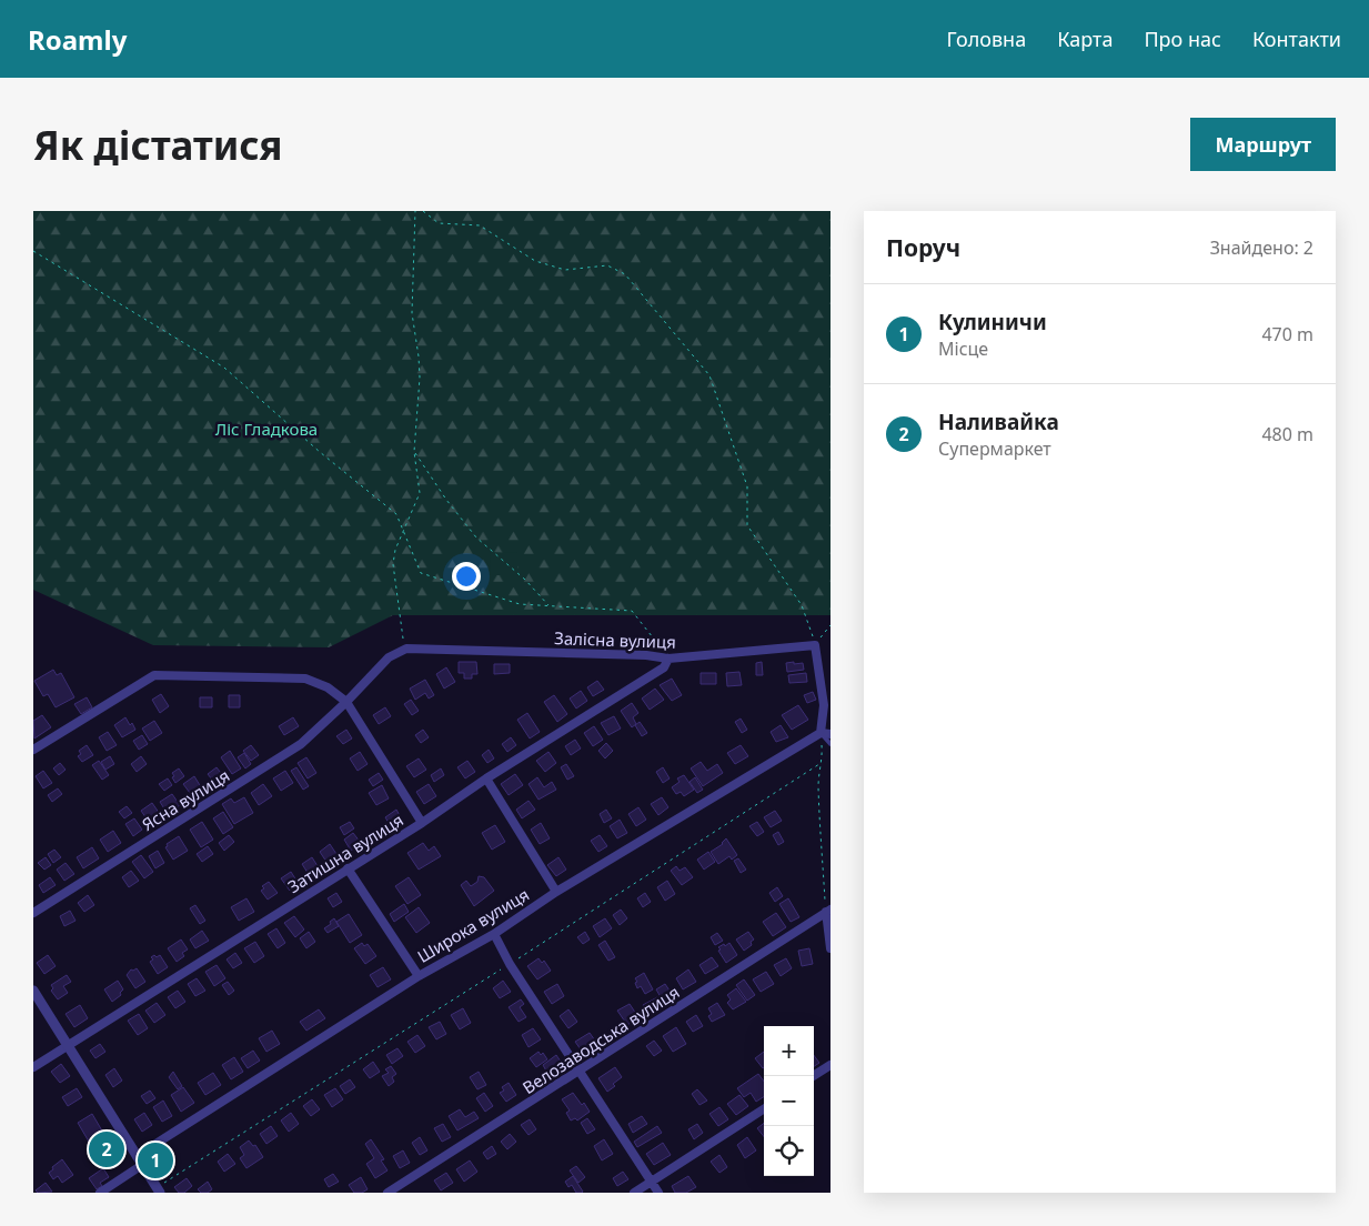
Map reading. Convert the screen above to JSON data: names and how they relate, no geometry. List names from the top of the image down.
{
  "streets": {
    "street": [
      "Залісна вулиця",
      "Ясна вулиця",
      "Затишна вулиця",
      "Широка вулиця",
      "Велозаводська вулиця"
    ]
  },
  "crossings": [
    ["Залісна вулиця", "Затишна вулиця"]
  ],
  "parks": ["Ліс Гладкова"],
  "page": {
    "header": "Roamly",
    "nav": [
      "Головна",
      "Карта",
      "Про нас",
      "Контакти"
    ],
    "buttons": "Маршрут",
    "title": "Як дістатися",
    "heading": ["Поруч", "Знайдено: 2"],
    "list": [
      {
        "mark": "1",
        "name": "Кулиничи",
        "note": "Місце",
        "value": "470 m"
      },
      {
        "mark": "2",
        "name": "Наливайка",
        "note": "Супермаркет",
        "value": "480 m"
      }
    ],
    "map_buttons": ["+", "−"],
    "pins": ["2", "1"]
  }
}
